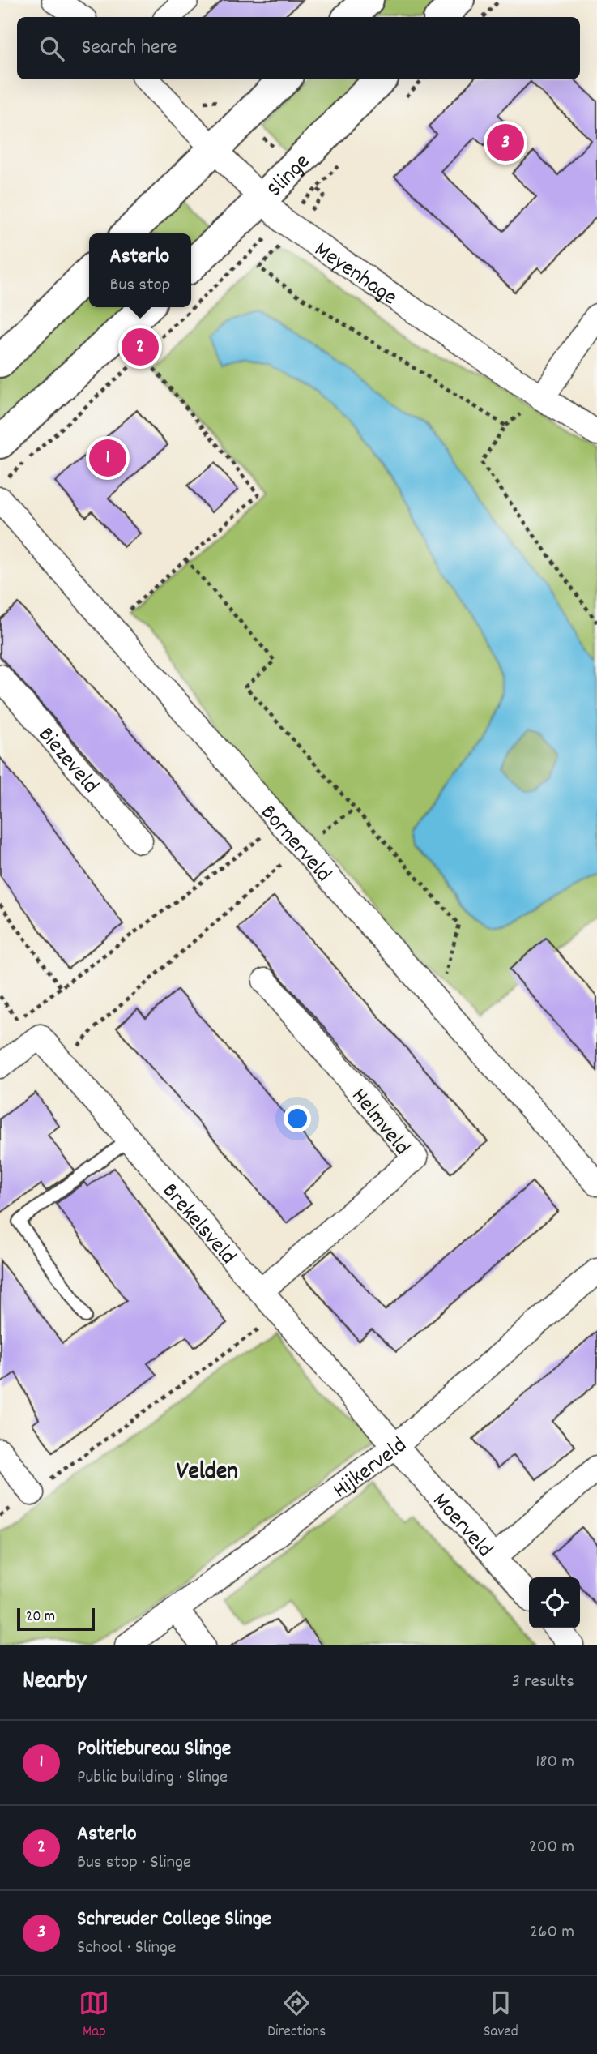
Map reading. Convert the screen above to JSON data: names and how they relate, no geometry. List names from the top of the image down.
{
  "streets": {
    "main road": ["Slinge"],
    "street": [
      "Meyenhage",
      "Biezeveld",
      "Bornerveld",
      "Helmveld",
      "Brekelsveld",
      "Hijkerveld",
      "Moerveld"
    ]
  },
  "crossings": [
    ["Slinge", "Meyenhage"],
    ["Helmveld", "Brekelsveld"],
    ["Brekelsveld", "Hijkerveld"],
    ["Brekelsveld", "Moerveld"],
    ["Hijkerveld", "Moerveld"]
  ],
  "districts": ["Velden"],
  "scale_bar": "20 m",
  "page": {
    "search": "Search here",
    "pins": ["3", "2", "1"],
    "popup": ["Asterlo", "Bus stop"],
    "scale": "20 m",
    "heading": ["Nearby", "3 results"],
    "list": [
      {
        "mark": "1",
        "name": "Politiebureau Slinge",
        "note": "Public building · Slinge",
        "value": "180 m"
      },
      {
        "mark": "2",
        "name": "Asterlo",
        "note": "Bus stop · Slinge",
        "value": "200 m"
      },
      {
        "mark": "3",
        "name": "Schreuder College Slinge",
        "note": "School · Slinge",
        "value": "260 m"
      }
    ],
    "nav": ["Map", "Directions", "Saved"]
  }
}
